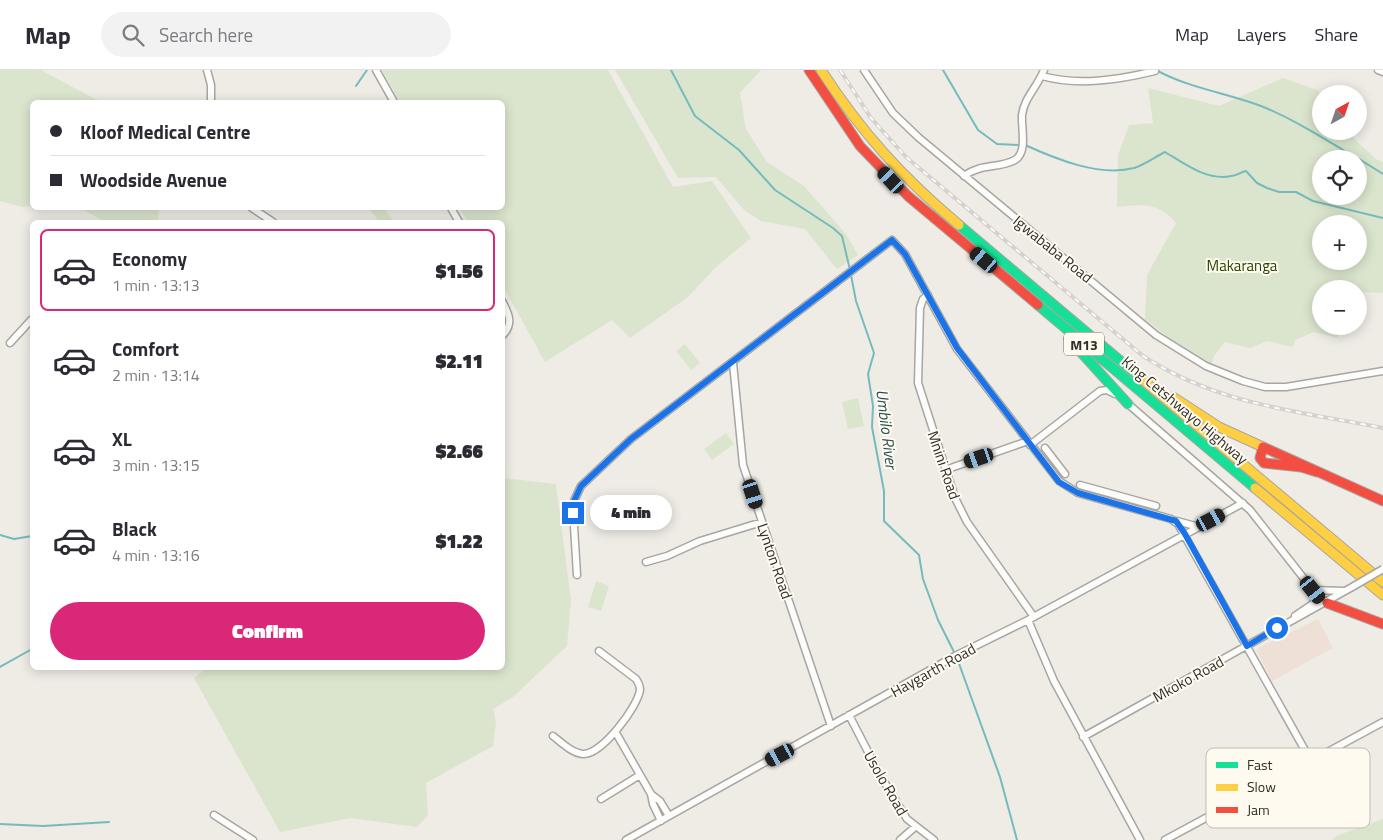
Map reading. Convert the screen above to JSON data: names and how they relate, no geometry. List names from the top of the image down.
{
  "streets": {
    "main road": ["M13", "King Cetshwayo Highway"],
    "street": [
      "Igwababa Road",
      "Mnini Road",
      "Lynton Road",
      "Haygarth Road",
      "Mkoko Road",
      "Usolo Road"
    ]
  },
  "crossings": [
    ["Mnini Road", "Haygarth Road"],
    ["Mnini Road", "Mkoko Road"],
    ["Lynton Road", "Haygarth Road"],
    ["Haygarth Road", "Usolo Road"]
  ],
  "water": ["Umbilo River"],
  "parks": ["Makaranga"],
  "legend": ["Fast", "Slow", "Jam"],
  "north": "top right",
  "page": {
    "header": "Map",
    "search": "Search here",
    "nav": ["Map", "Layers", "Share"],
    "map_buttons": ["+", "−"],
    "banner": ["Kloof Medical Centre", "Woodside Avenue"],
    "list": [
      {
        "name": "Economy",
        "note": "1 min · 13:13",
        "value": "$1.56"
      },
      {
        "name": "Comfort",
        "note": "2 min · 13:14",
        "value": "$2.11"
      },
      {
        "name": "XL",
        "note": "3 min · 13:15",
        "value": "$2.66"
      },
      {
        "name": "Black",
        "note": "4 min · 13:16",
        "value": "$1.22"
      }
    ],
    "bubble": "4 min",
    "buttons": "Confirm"
  }
}
